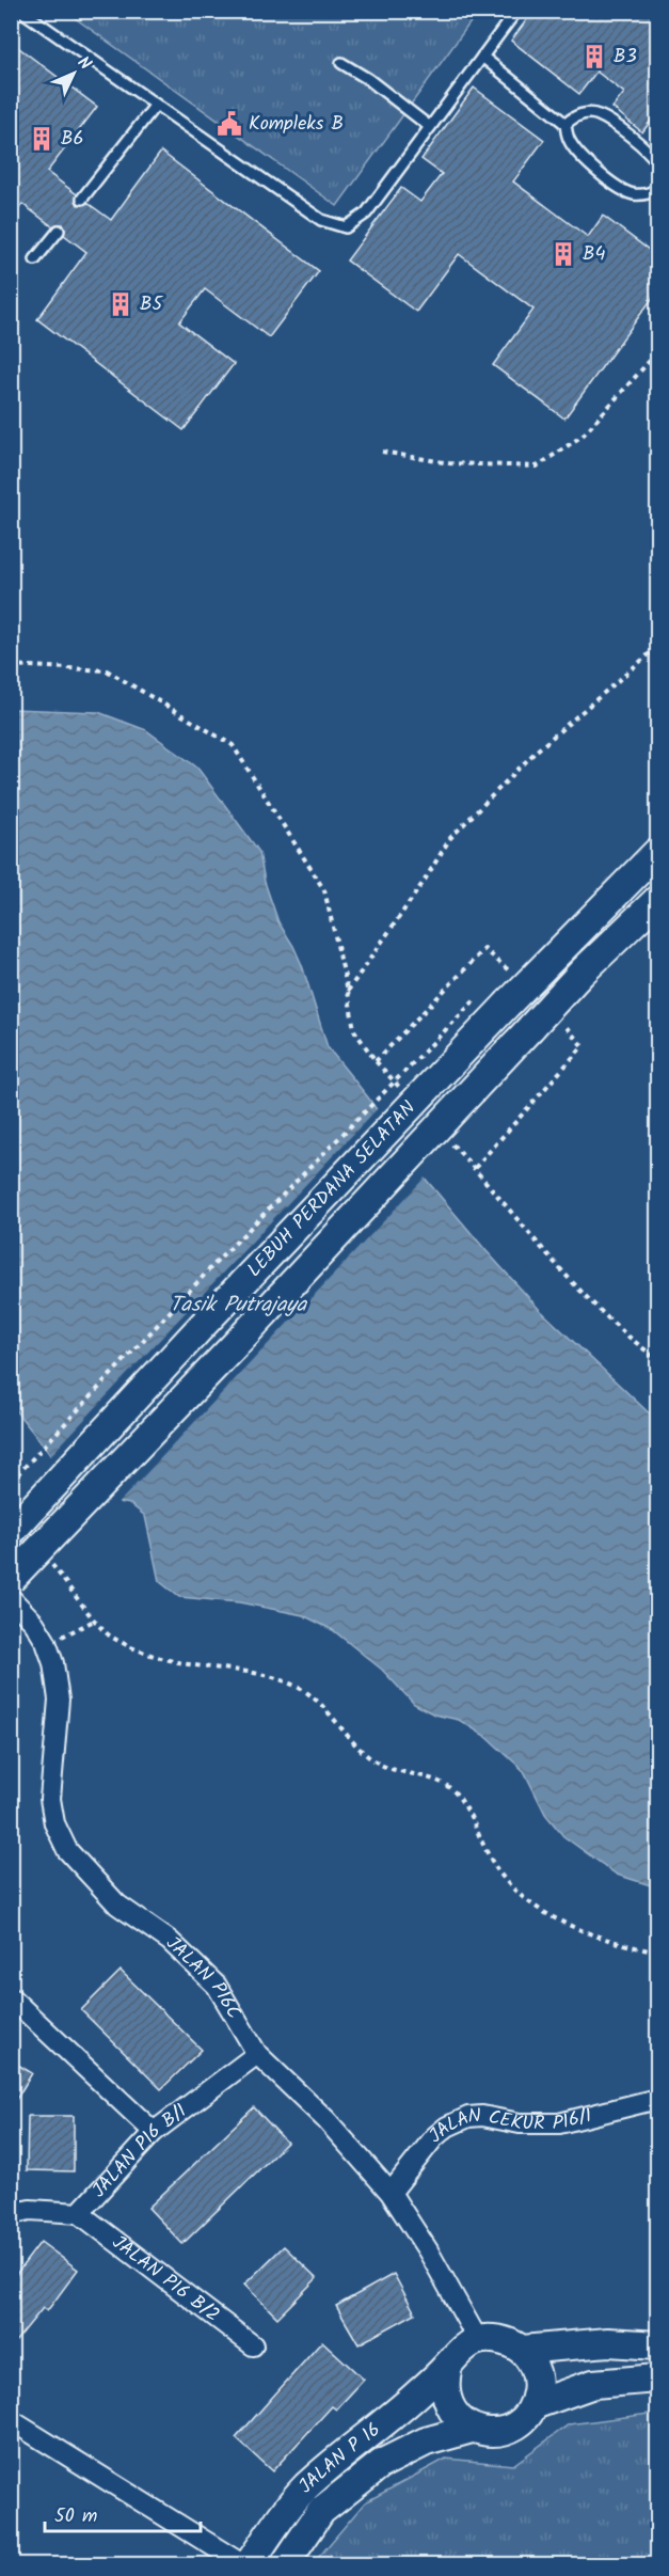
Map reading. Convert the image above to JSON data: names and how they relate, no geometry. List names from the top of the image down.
{
  "streets": {
    "main road": ["LEBUH PERDANA SELATAN", "JALAN P 16"],
    "street": [
      "JALAN P16C",
      "JALAN CEKUR P16/1",
      "JALAN P16 B/1",
      "JALAN P16 B/2"
    ]
  },
  "crossings": [
    ["JALAN P16C", "JALAN CEKUR P16/1"],
    ["JALAN P16C", "JALAN P16 B/1"],
    ["JALAN P16C", "JALAN P 16"],
    ["JALAN P16 B/1", "JALAN P16 B/2"]
  ],
  "water": ["Tasik Putrajaya"],
  "places": {
    "building": [
      "B3",
      "B6",
      "B4",
      "B5"
    ],
    "public building": ["Kompleks B"]
  },
  "scale_bar": "50 m",
  "north": "top right"
}
